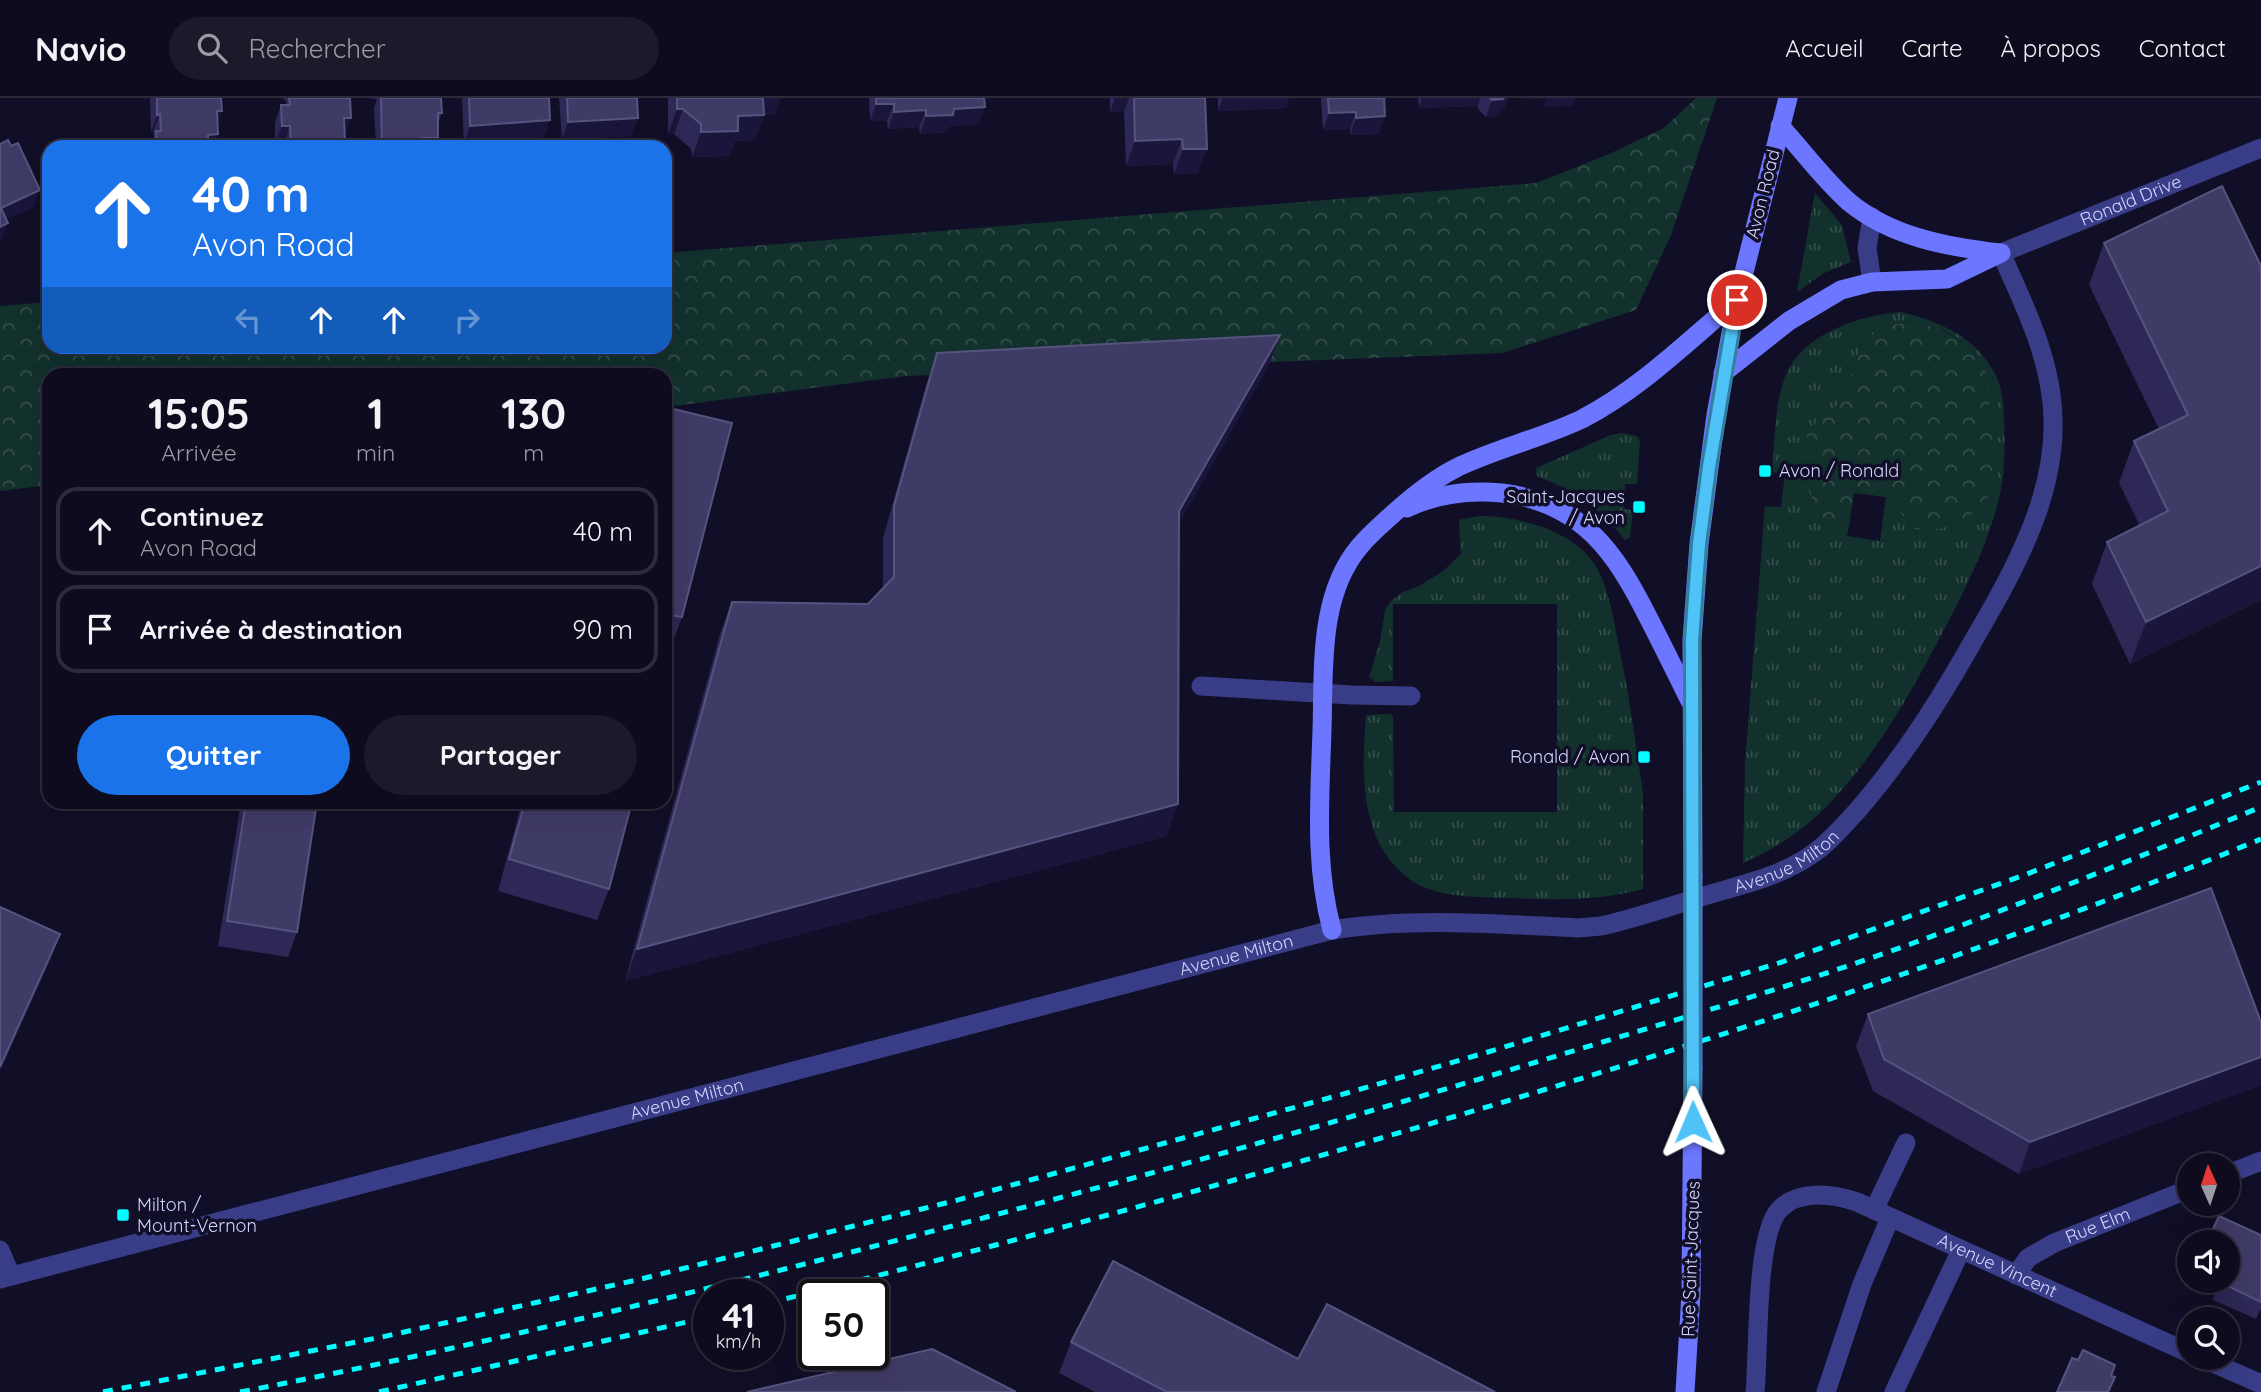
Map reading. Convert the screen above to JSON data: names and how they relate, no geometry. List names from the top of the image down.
{
  "streets": {
    "main road": ["Avon Road", "Rue Saint-Jacques"],
    "street": [
      "Ronald Drive",
      "Avenue Milton",
      "Rue Elm",
      "Avenue Vincent"
    ]
  },
  "crossings": [
    ["Avon Road", "Rue Saint-Jacques"],
    ["Ronald Drive", "Avenue Milton"],
    ["Rue Elm", "Avenue Vincent"]
  ],
  "places": {
    "transit": [
      "Avon / Ronald",
      "Saint-Jacques / Avon",
      "Ronald / Avon",
      "Milton / Mount-Vernon"
    ]
  },
  "north": "top",
  "page": {
    "header": "Navio",
    "search": "Rechercher",
    "nav": [
      "Accueil",
      "Carte",
      "À propos",
      "Contact"
    ],
    "turn": ["40 m", "Avon Road"],
    "eta": [
      "15:05",
      "Arrivée",
      "1",
      "min",
      "130",
      "m"
    ],
    "list": [
      {
        "name": "Continuez",
        "note": "Avon Road",
        "value": "40 m"
      },
      {
        "name": "Arrivée à destination",
        "value": "90 m"
      }
    ],
    "buttons": ["Quitter", "Partager"],
    "speed": "41 km/h",
    "limit": "50"
  }
}
